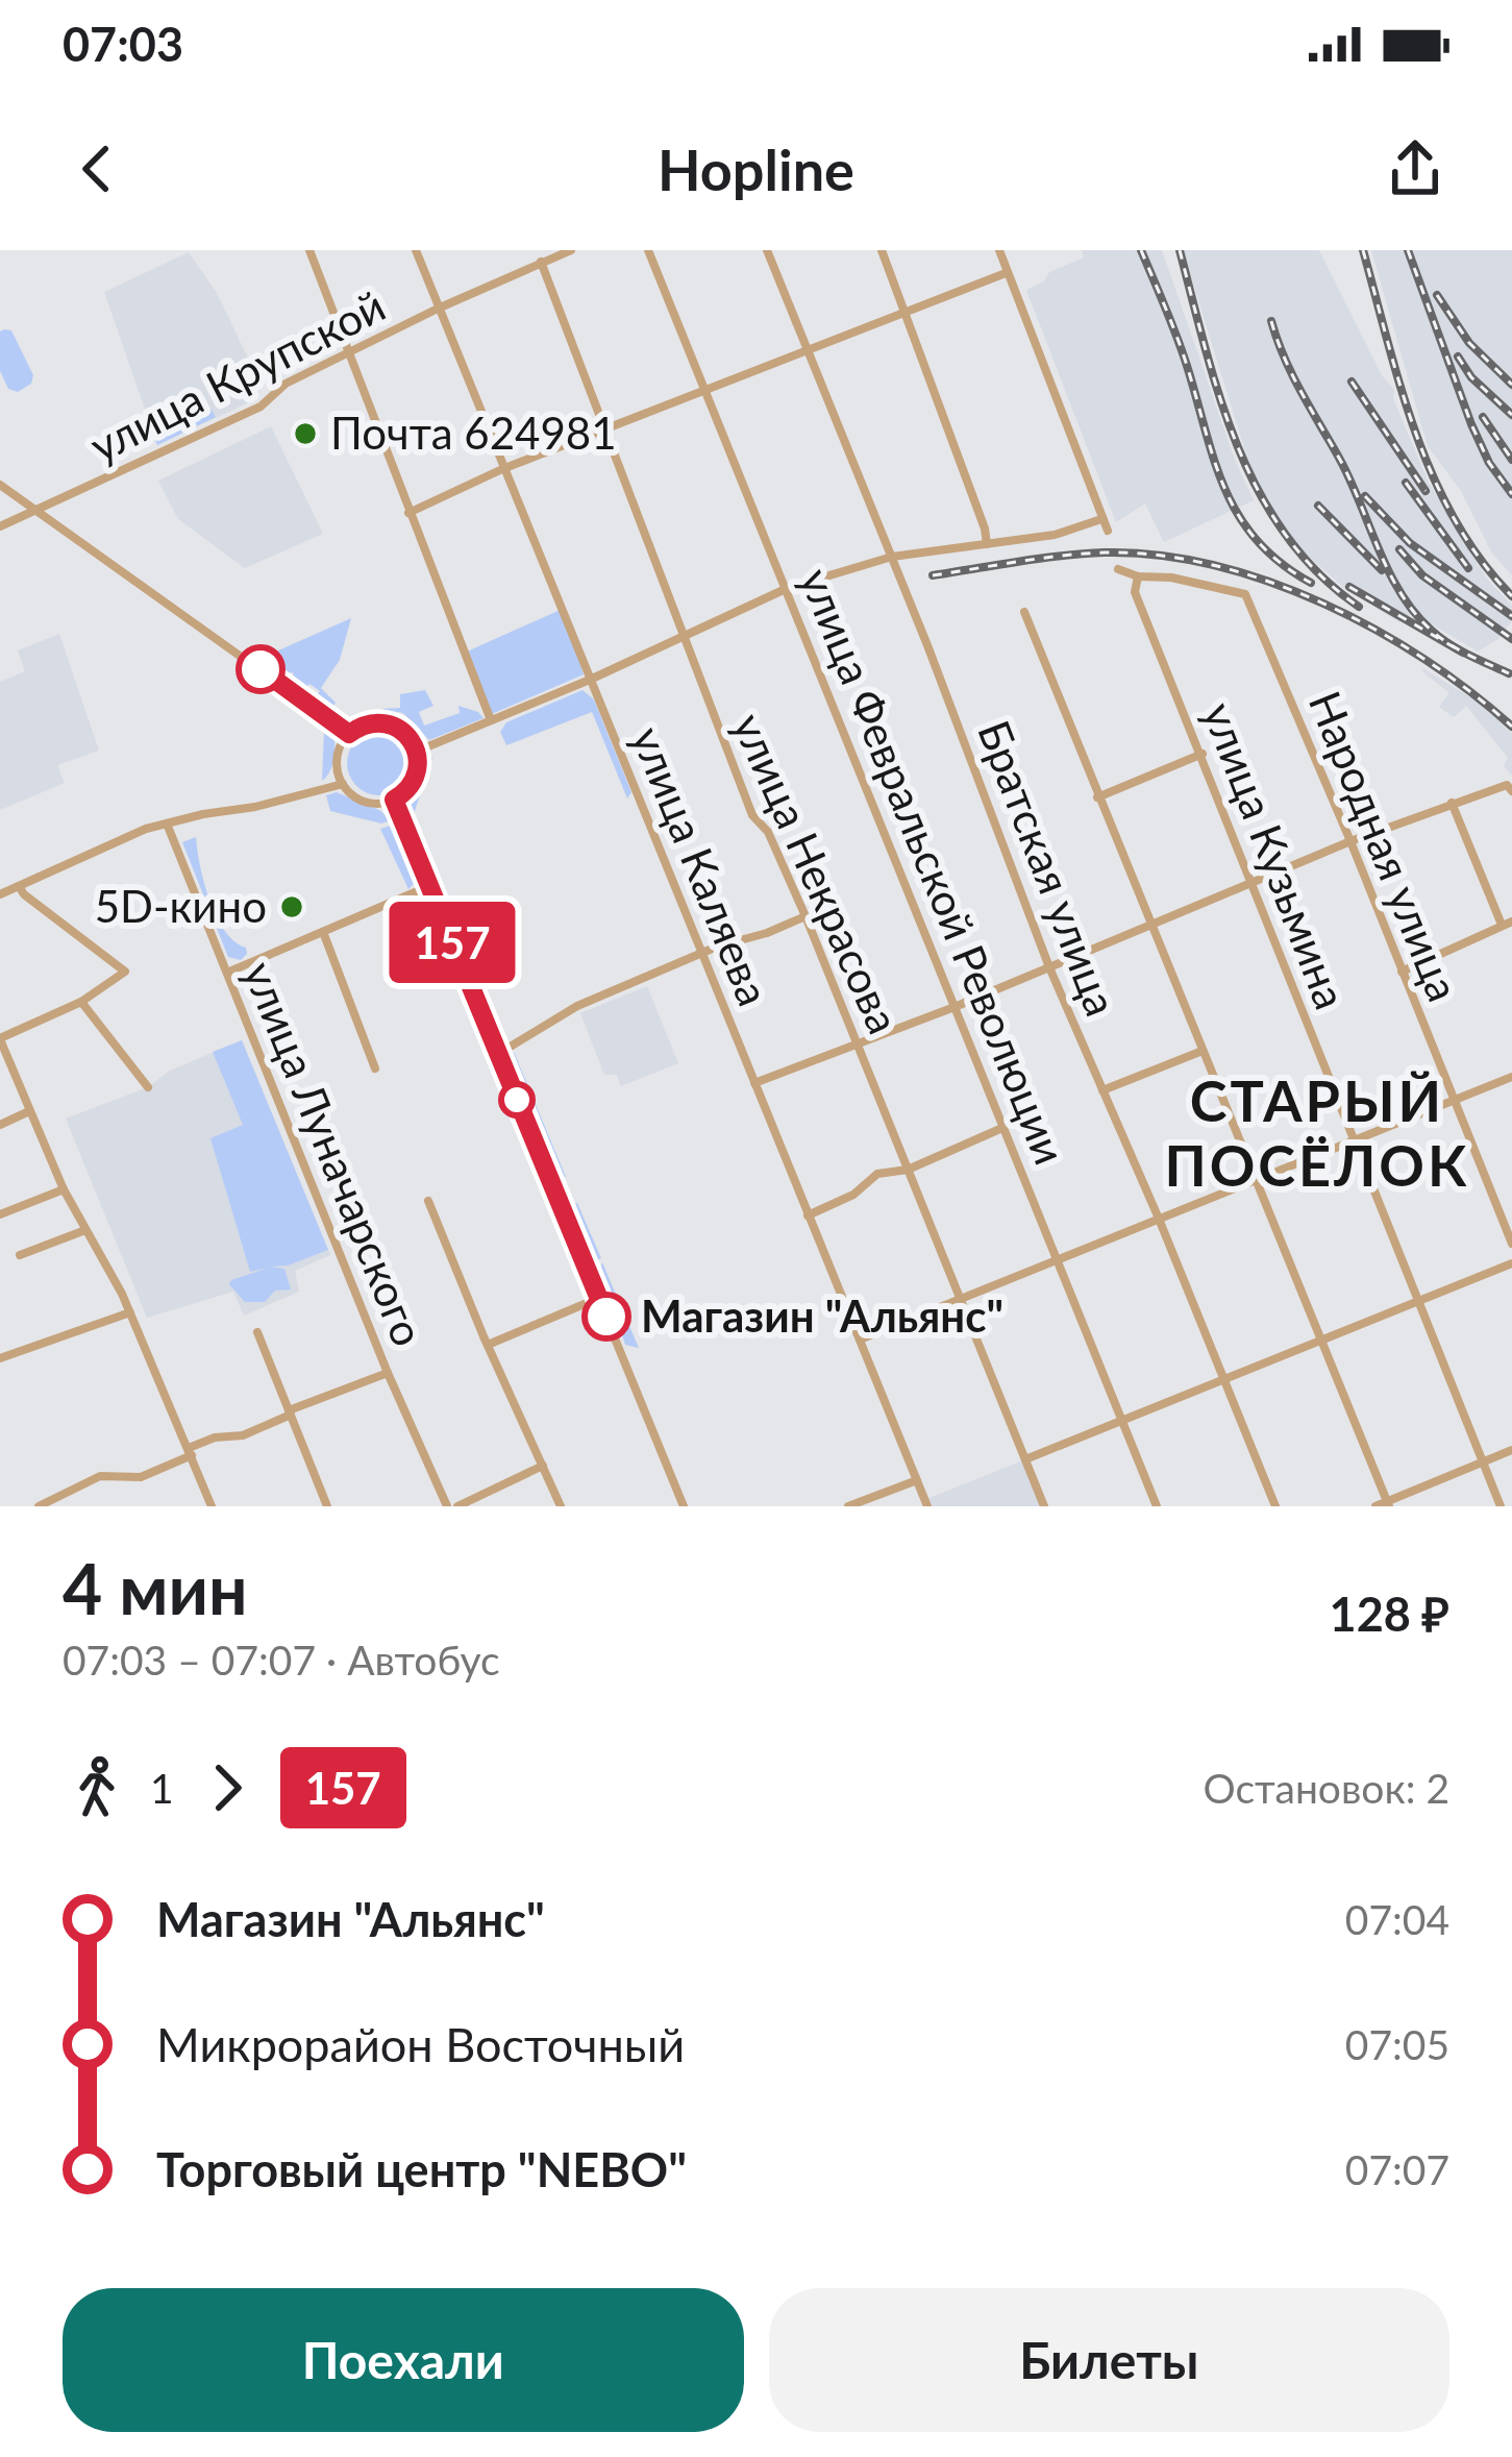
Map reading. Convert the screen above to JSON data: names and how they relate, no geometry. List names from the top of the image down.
{
  "streets": {
    "street": [
      "улица Крупской",
      "Народная улица",
      "улица Кузьмина",
      "улица Каляева",
      "улица Февральской Революции",
      "Братская улица",
      "улица Некрасова",
      "улица Луначарского"
    ]
  },
  "crossings": [
    ["улица Крупской", "улица Каляева"],
    ["улица Крупской", "улица Некрасова"],
    ["Народная улица", "улица Кузьмина"]
  ],
  "districts": ["СТАРЫЙ ПОСЁЛОК"],
  "places": ["Почта 624981", "5D-кино", "Магазин \"Альянс\""],
  "lines": ["bus line 157"],
  "page": {
    "status": "07:03",
    "header": "Hopline",
    "on_map": "157",
    "heading": ["4 мин", "07:03 – 07:07 · Автобус", "128 ₽"],
    "legs": ["1", "157", "Остановок: 2"],
    "list": [
      {
        "name": "Магазин \"Альянс\"",
        "value": "07:04"
      },
      {
        "name": "Микрорайон Восточный",
        "value": "07:05"
      },
      {
        "name": "Торговый центр \"NEBO\"",
        "value": "07:07"
      }
    ],
    "buttons": ["Поехали", "Билеты"]
  }
}
